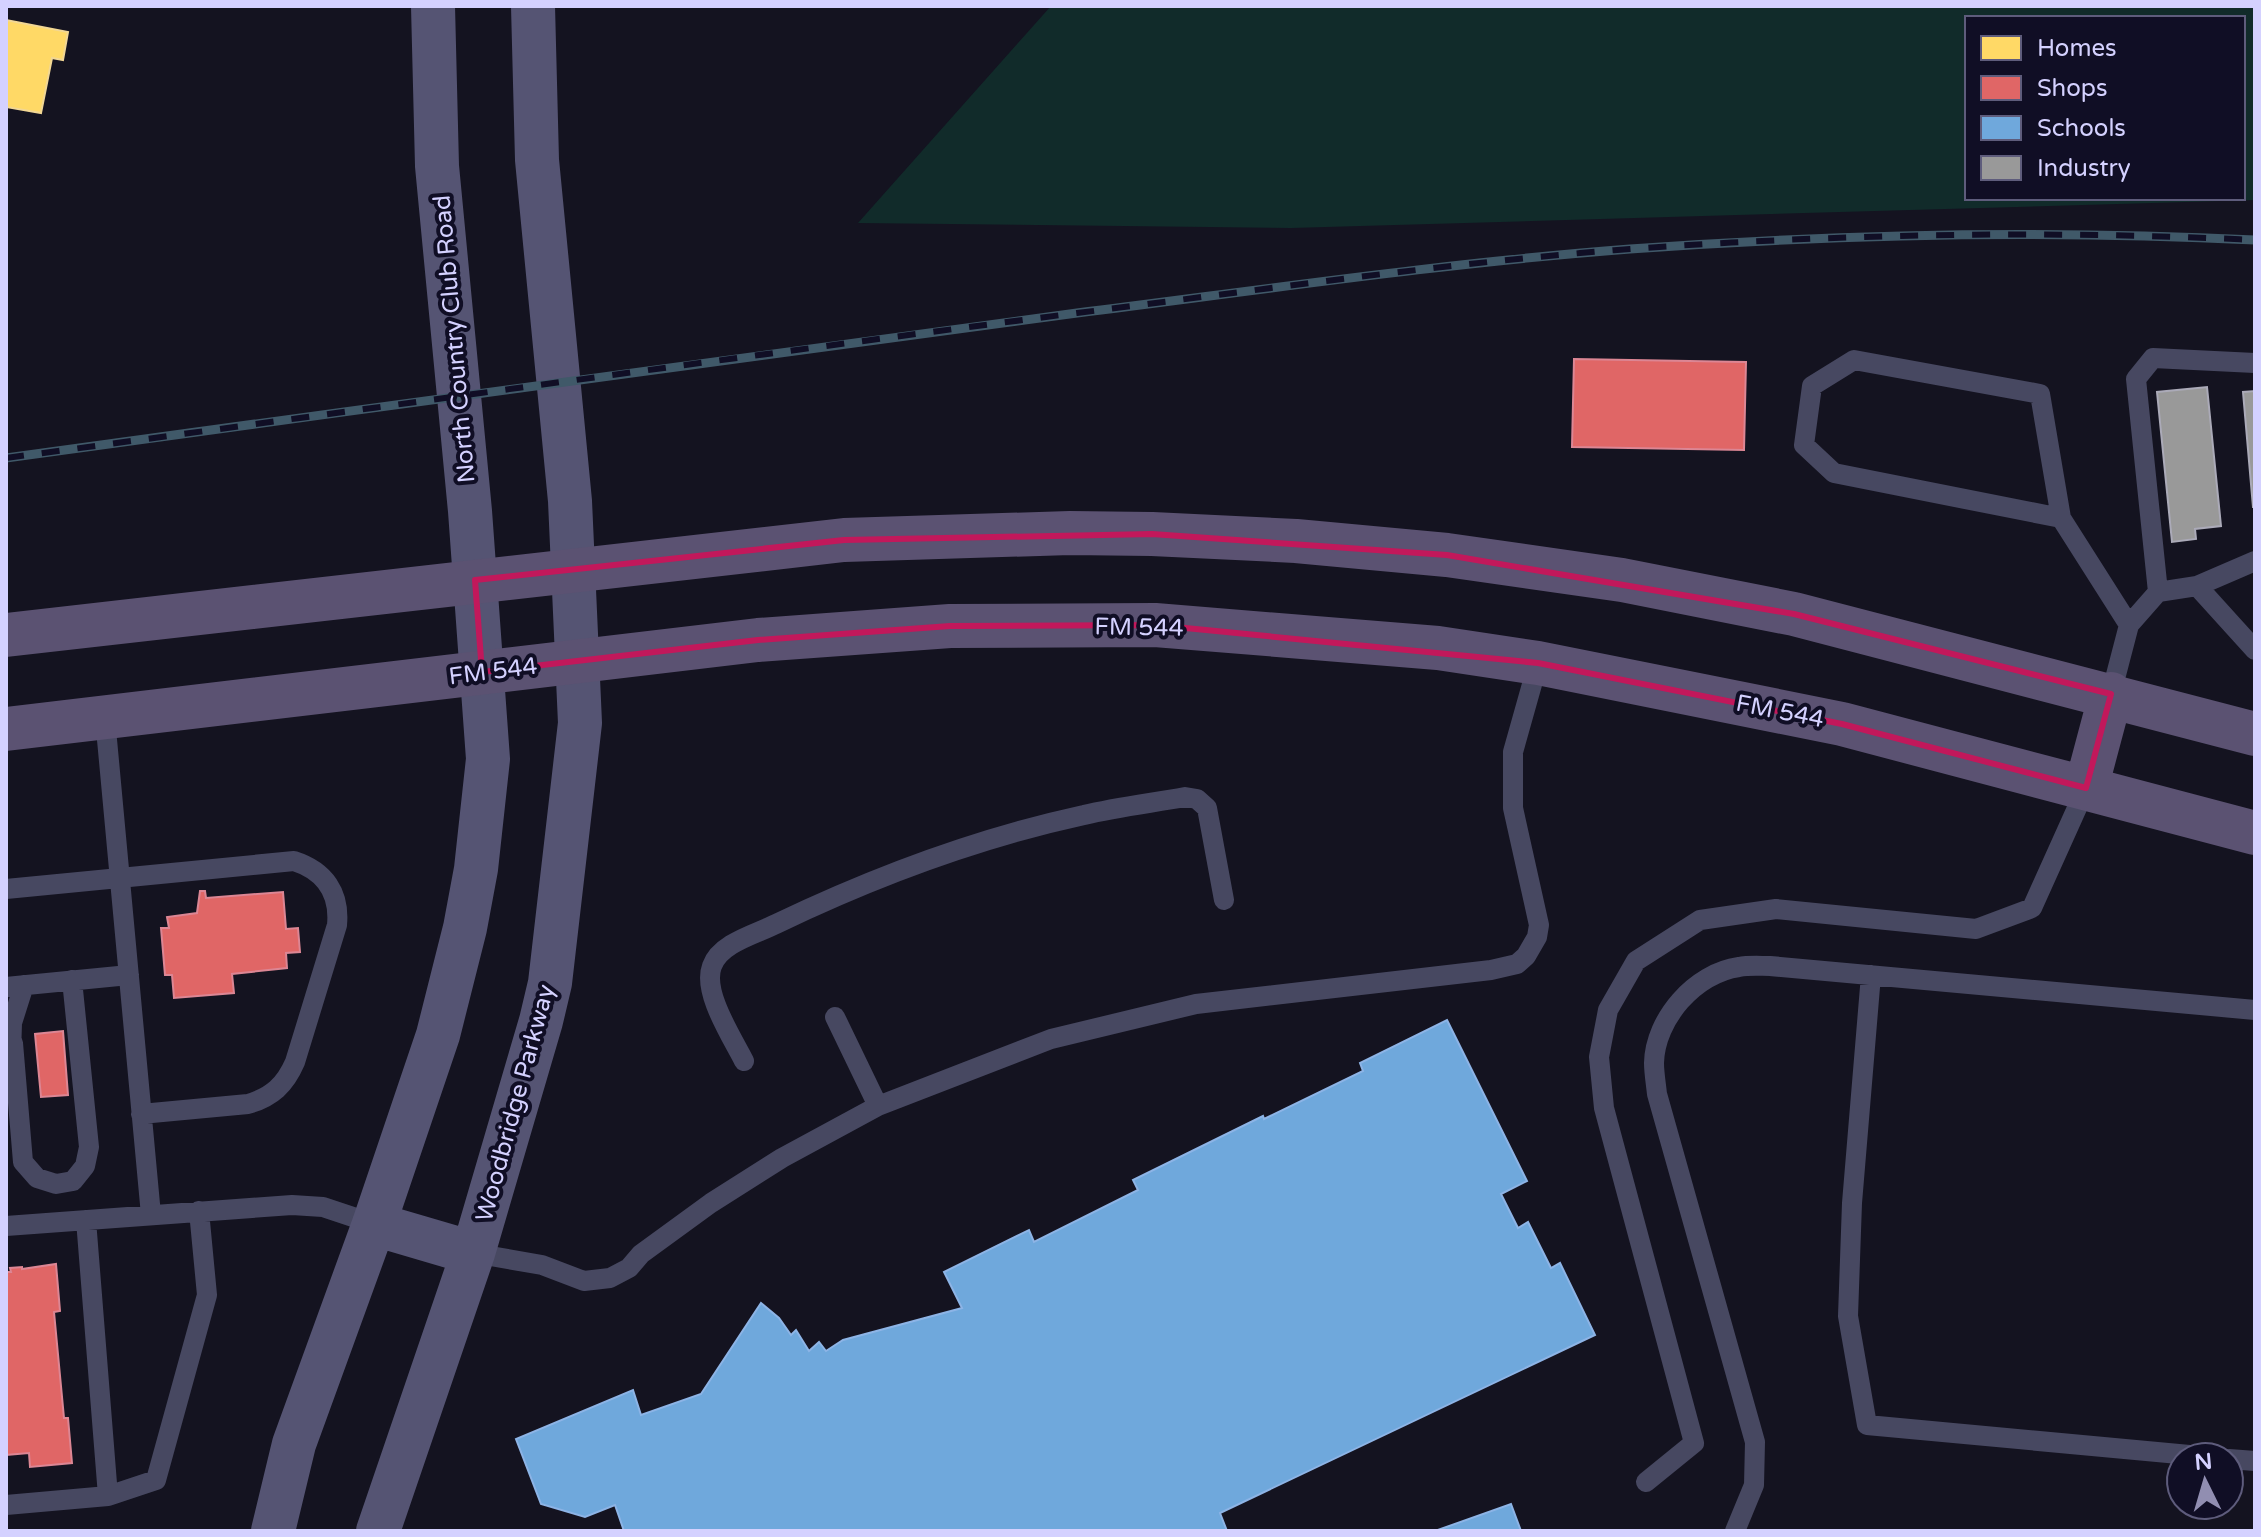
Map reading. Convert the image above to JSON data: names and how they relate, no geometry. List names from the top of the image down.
{
  "streets": {
    "main road": ["North Country Club Road", "FM 544", "Woodbridge Parkway"]
  },
  "crossings": [
    ["North Country Club Road", "FM 544"],
    ["FM 544", "Woodbridge Parkway"]
  ],
  "legend": [
    "Homes",
    "Shops",
    "Schools",
    "Industry"
  ],
  "north": "top"
}
